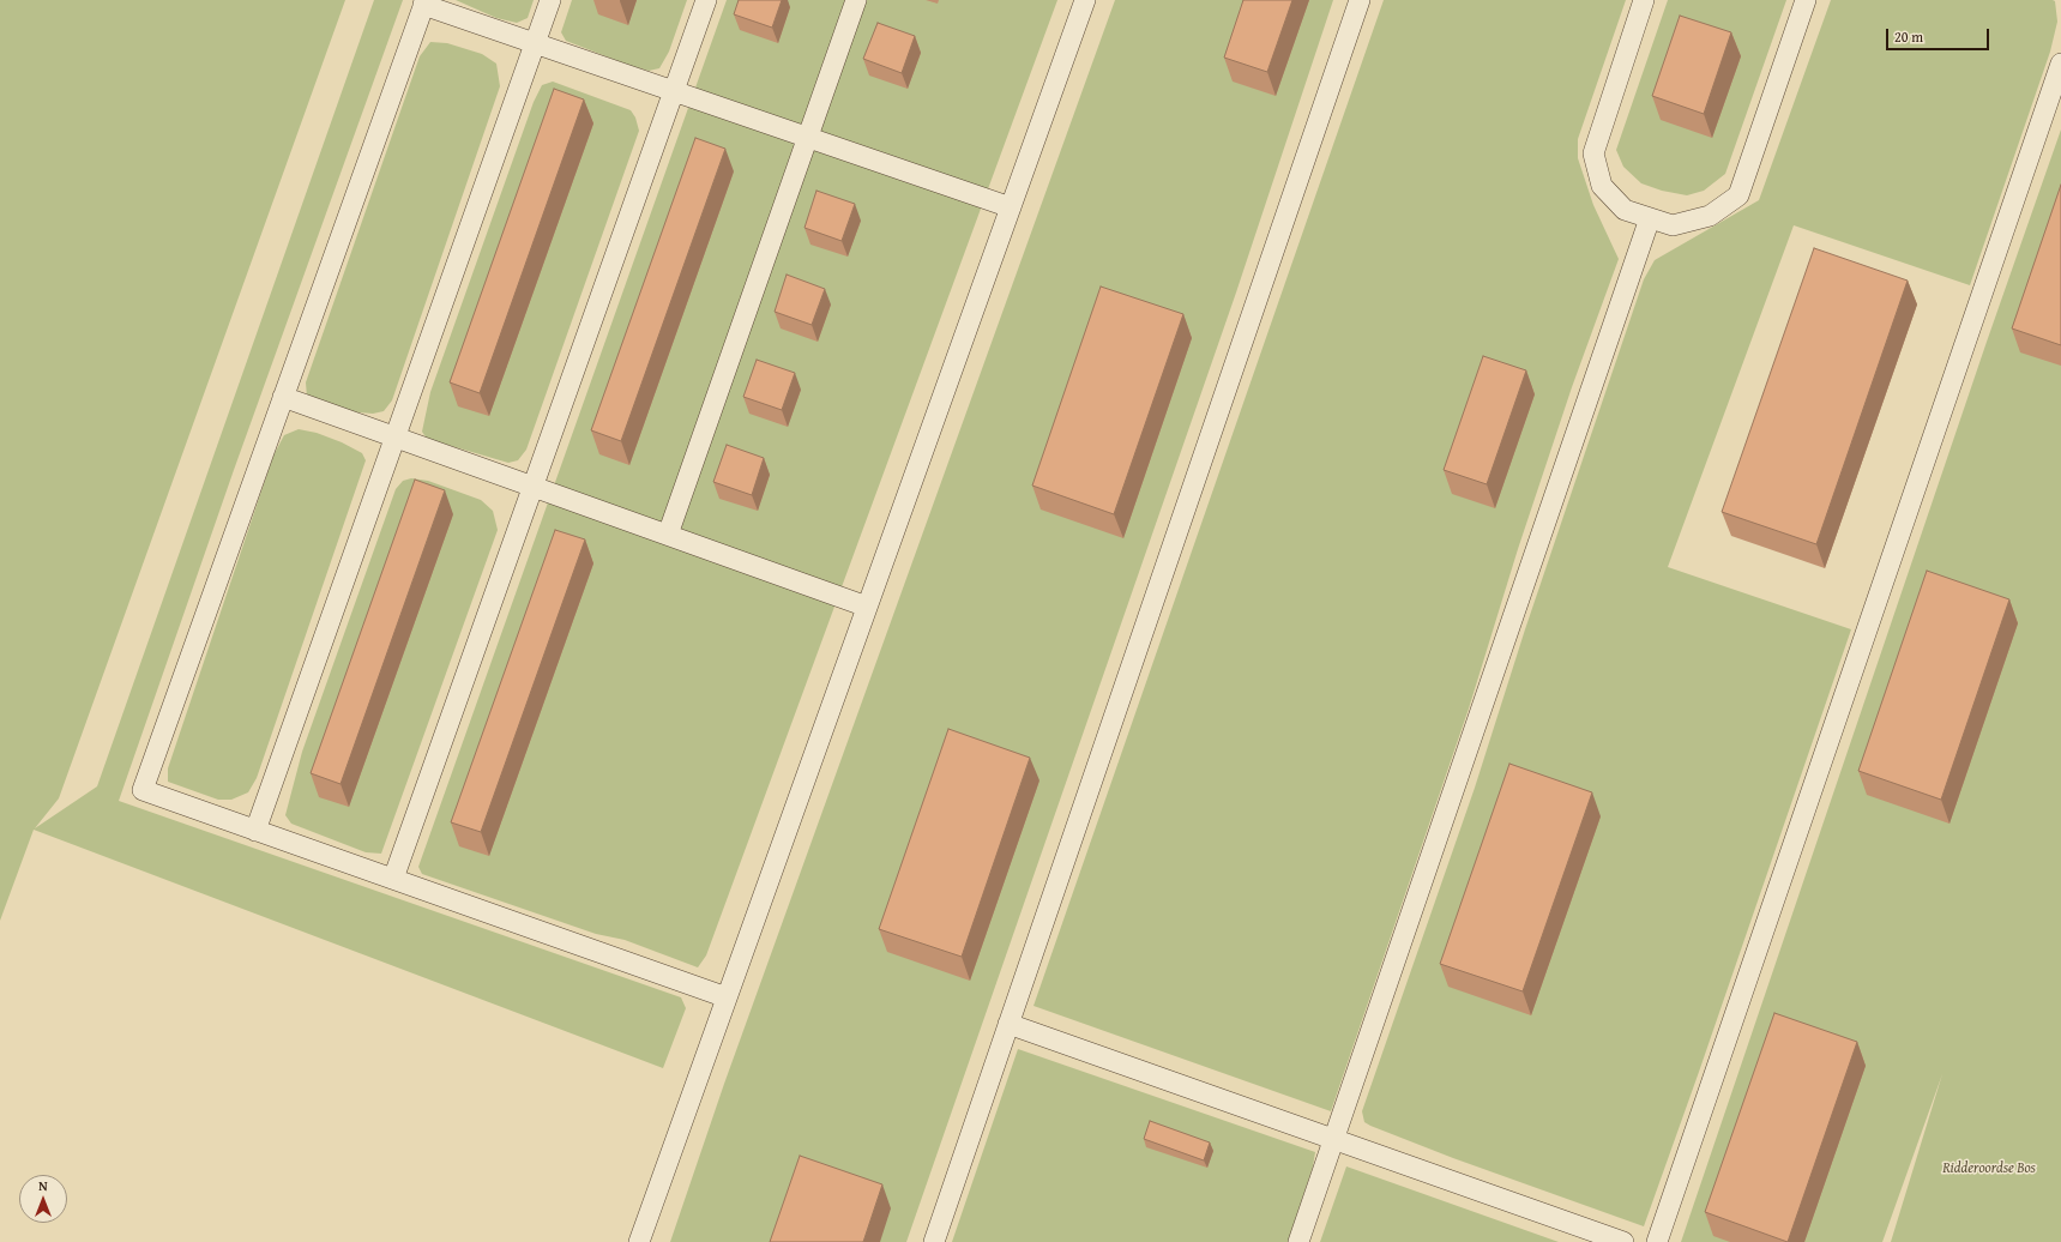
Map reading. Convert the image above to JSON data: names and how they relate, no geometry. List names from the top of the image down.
{
  "parks": ["Ridderoordse Bos"],
  "scale_bar": "20 m",
  "north": "top"
}
